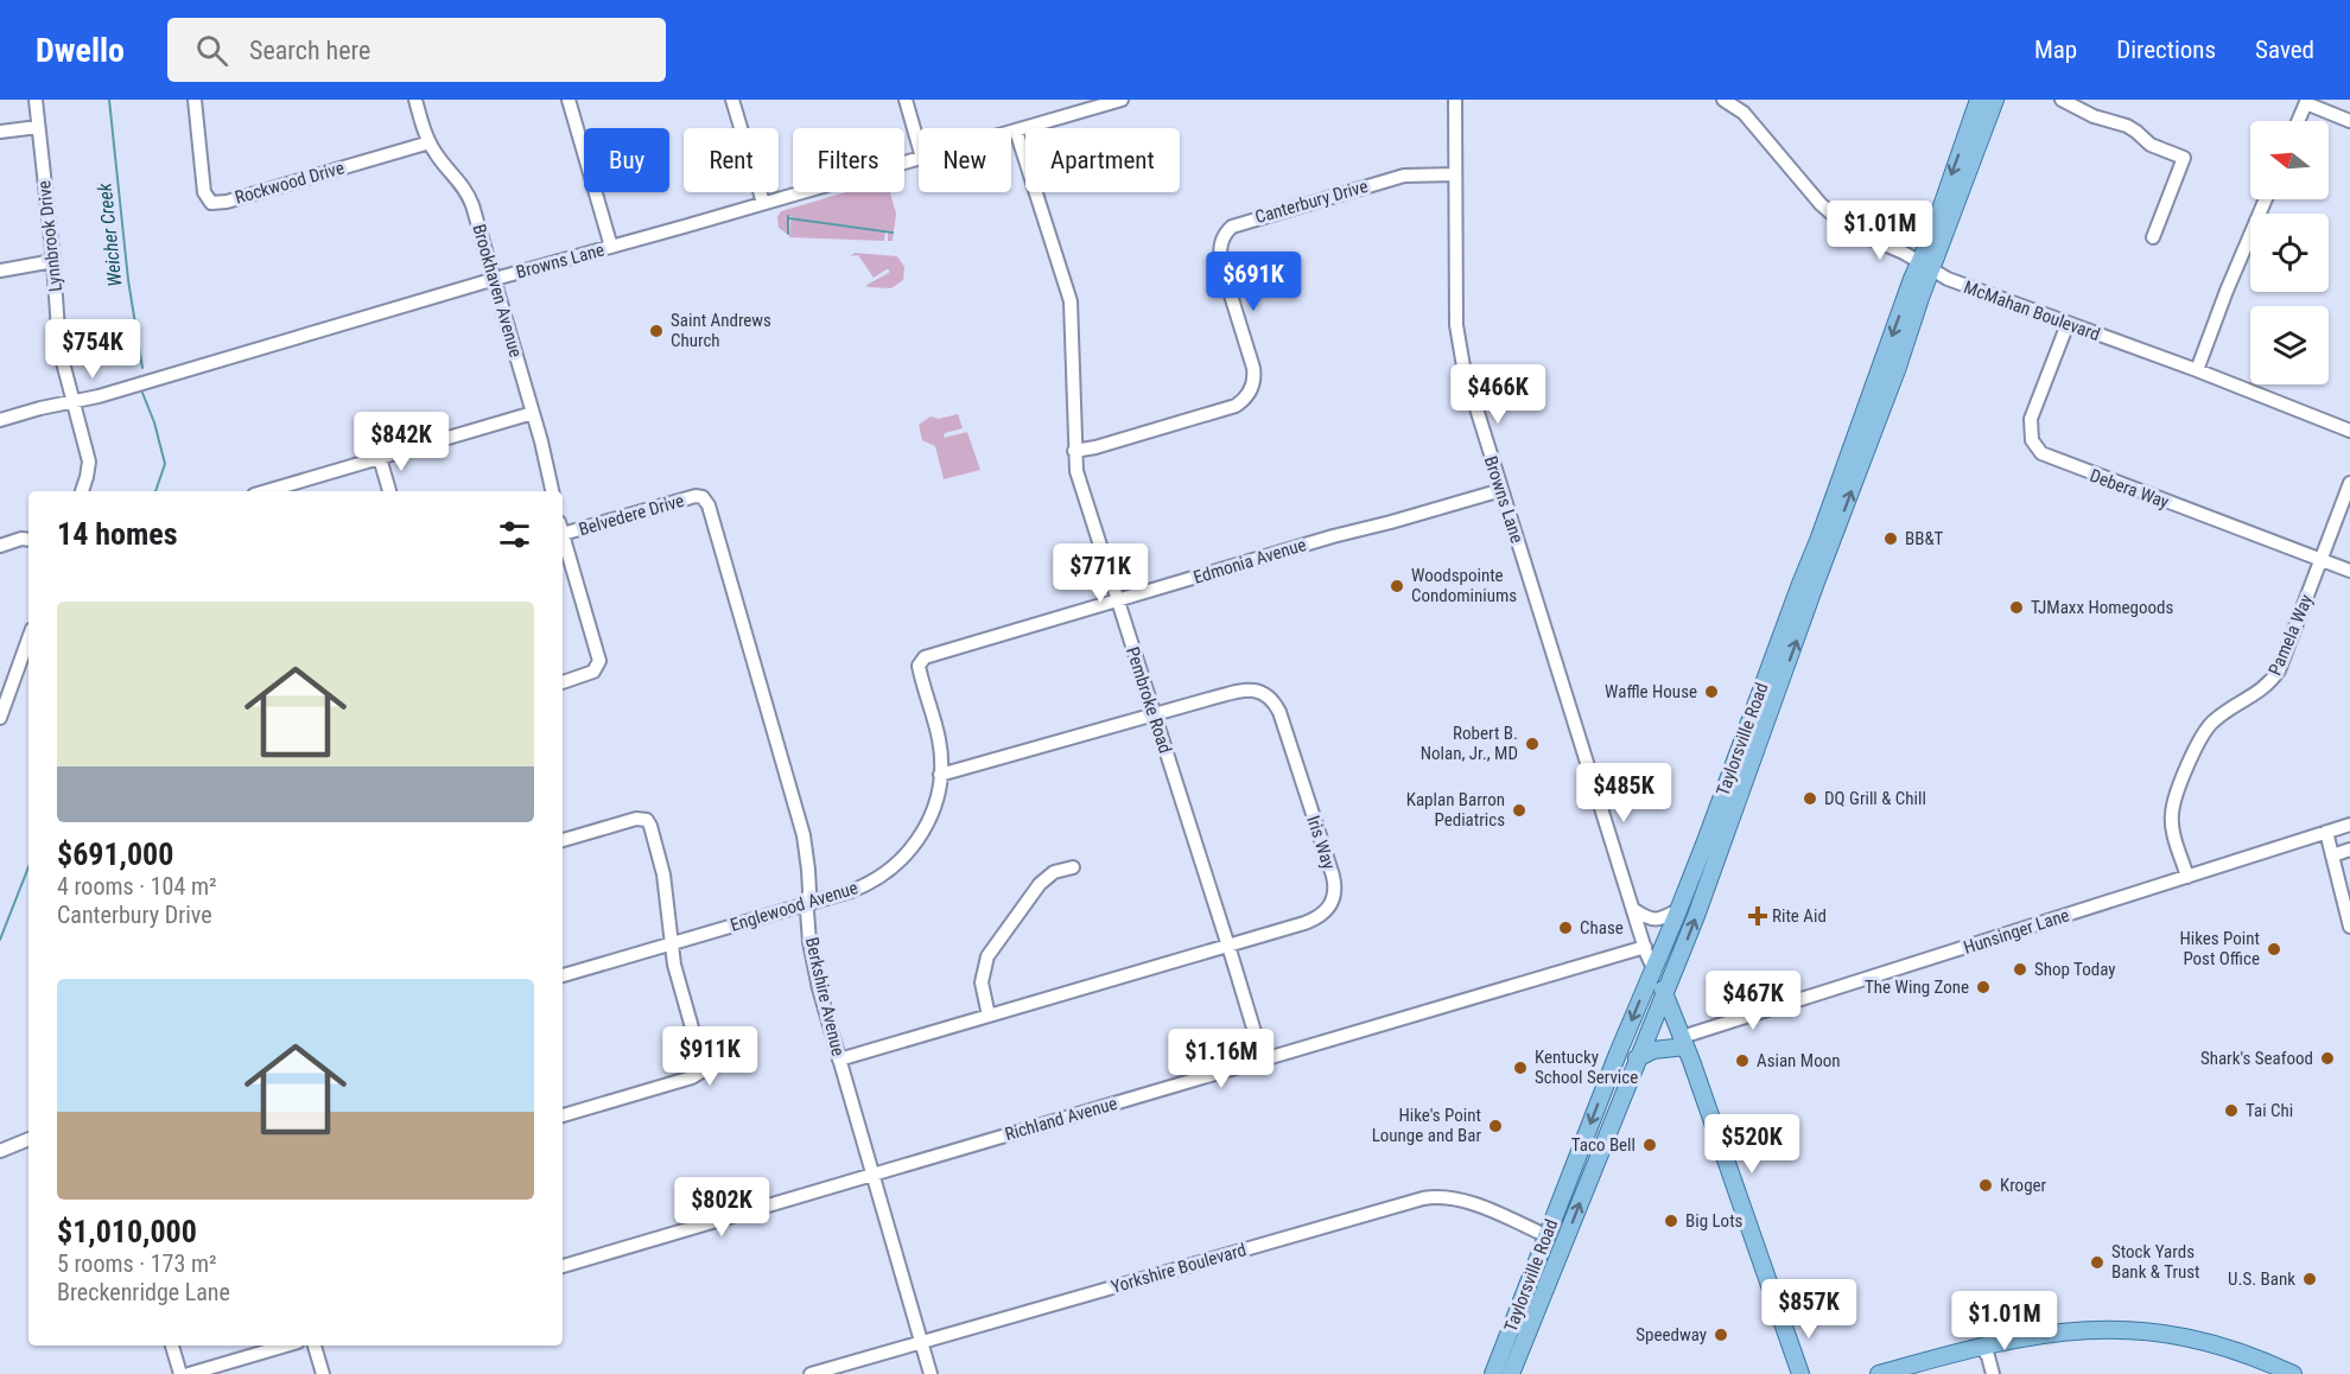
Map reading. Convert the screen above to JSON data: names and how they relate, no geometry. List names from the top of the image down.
{
  "streets": {
    "main road": ["Taylorsville Road"],
    "street": [
      "Rockwood Drive",
      "Canterbury Drive",
      "Lynnbrook Drive",
      "Browns Lane",
      "Brookhaven Avenue",
      "McMahan Boulevard",
      "Debera Way",
      "Belvedere Drive",
      "Edmonia Avenue",
      "Pamela Way",
      "Pembroke Road",
      "Iris Way",
      "Englewood Avenue",
      "Hunsinger Lane",
      "Berkshire Avenue",
      "Richland Avenue",
      "Yorkshire Boulevard"
    ]
  },
  "crossings": [
    ["Rockwood Drive", "Brookhaven Avenue"],
    ["Canterbury Drive", "Browns Lane"],
    ["Canterbury Drive", "Pembroke Road"],
    ["Lynnbrook Drive", "Browns Lane"],
    ["Browns Lane", "Brookhaven Avenue"],
    ["Browns Lane", "Edmonia Avenue"],
    ["Browns Lane", "Pembroke Road"],
    ["Browns Lane", "Taylorsville Road"],
    ["Browns Lane", "Richland Avenue"],
    ["McMahan Boulevard", "Debera Way"],
    ["McMahan Boulevard", "Taylorsville Road"],
    ["Debera Way", "Pamela Way"],
    ["Belvedere Drive", "Berkshire Avenue"],
    ["Edmonia Avenue", "Pembroke Road"],
    ["Edmonia Avenue", "Englewood Avenue"],
    ["Pamela Way", "Hunsinger Lane"],
    ["Pembroke Road", "Iris Way"],
    ["Pembroke Road", "Richland Avenue"],
    ["Taylorsville Road", "Yorkshire Boulevard"],
    ["Iris Way", "Englewood Avenue"],
    ["Iris Way", "Berkshire Avenue"],
    ["Englewood Avenue", "Berkshire Avenue"],
    ["Berkshire Avenue", "Richland Avenue"],
    ["Berkshire Avenue", "Yorkshire Boulevard"]
  ],
  "water": ["Weicher Creek"],
  "places": {
    "other": [
      "Saint Andrews Church",
      "BB&T",
      "Woodspointe Condominiums",
      "TJMaxx Homegoods",
      "Waffle House",
      "Robert B. Nolan, Jr., MD",
      "DQ Grill & Chill",
      "Kaplan Barron Pediatrics",
      "Chase",
      "Hikes Point Post Office",
      "Shop Today",
      "The Wing Zone",
      "Shark's Seafood",
      "Asian Moon",
      "Kentucky School Service",
      "Tai Chi",
      "Hike's Point Lounge and Bar",
      "Taco Bell",
      "Kroger",
      "Big Lots",
      "Stock Yards Bank & Trust",
      "U.S. Bank",
      "Speedway"
    ],
    "health": ["Rite Aid"]
  },
  "north": "left",
  "page": {
    "header": "Dwello",
    "search": "Search here",
    "nav": ["Map", "Directions", "Saved"],
    "chip": [
      "Buy",
      "Rent",
      "Filters",
      "New",
      "Apartment"
    ],
    "price": [
      "$1.01M",
      "$691K",
      "$754K",
      "$466K",
      "$842K",
      "$771K",
      "$485K",
      "$467K",
      "$911K",
      "$1.16M",
      "$520K",
      "$802K",
      "$857K",
      "$1.01M"
    ],
    "heading": "14 homes",
    "list": [
      {
        "name": "$691,000",
        "note": "4 rooms · 104 m² · Canterbury Drive"
      },
      {
        "name": "$1,010,000",
        "note": "5 rooms · 173 m² · Breckenridge Lane"
      }
    ]
  }
}
